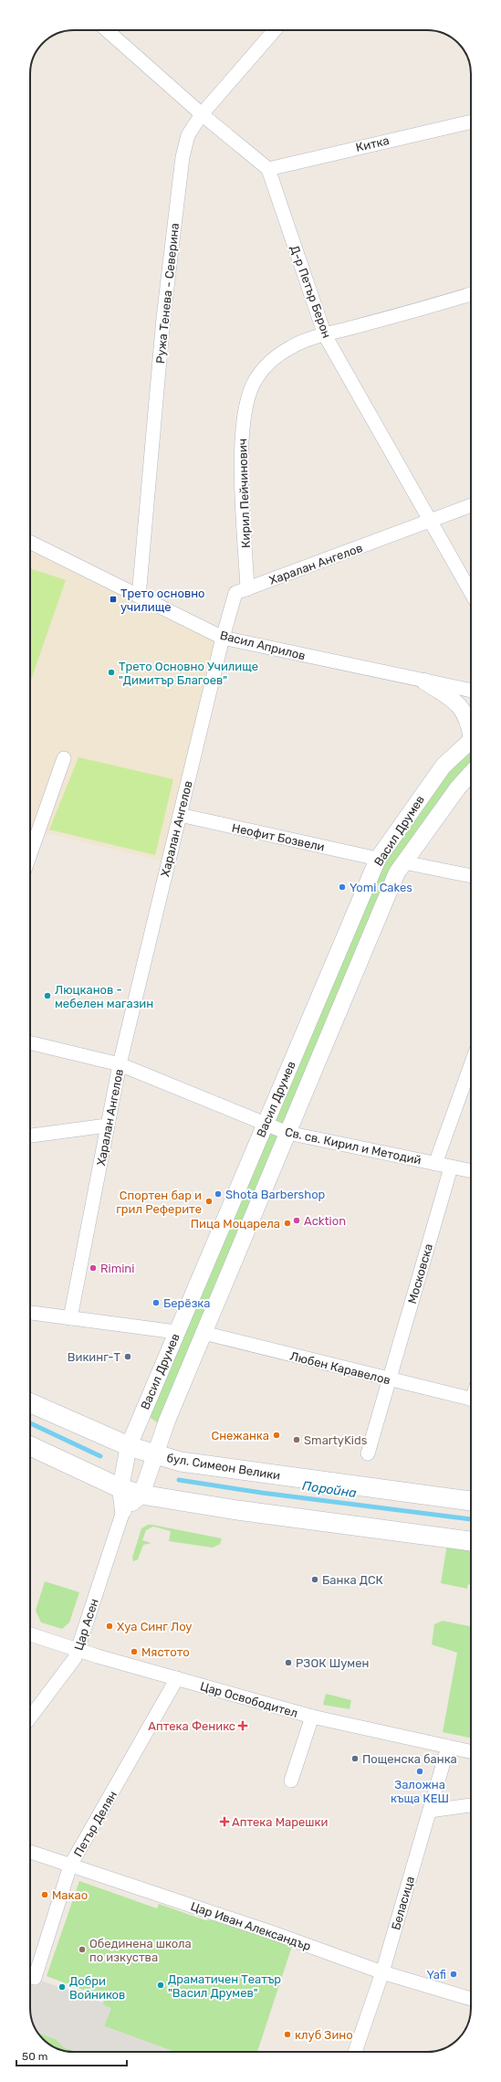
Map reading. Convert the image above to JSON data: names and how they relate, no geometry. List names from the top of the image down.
{
  "streets": {
    "main road": ["бул. Симеон Велики"],
    "street": [
      "Китка",
      "Д-р Петър Берон",
      "Ружа Тенева - Северина",
      "Кирил Пейчинович",
      "Харалан Ангелов",
      "Васил Априлов",
      "Васил Друмев",
      "Неофит Бозвели",
      "Св. св. Кирил и Методий",
      "Московска",
      "Любен Каравелов",
      "Цар Асен",
      "Цар Освободител",
      "Петър Делян",
      "Беласица",
      "Цар Иван Александър"
    ]
  },
  "crossings": [
    ["Китка", "Д-р Петър Берон"],
    ["Д-р Петър Берон", "Кирил Пейчинович"],
    ["Д-р Петър Берон", "Харалан Ангелов"],
    ["Ружа Тенева - Северина", "Васил Априлов"],
    ["Кирил Пейчинович", "Харалан Ангелов"],
    ["Харалан Ангелов", "Васил Априлов"],
    ["Харалан Ангелов", "Неофит Бозвели"],
    ["Харалан Ангелов", "Св. св. Кирил и Методий"],
    ["Васил Друмев", "Неофит Бозвели"],
    ["Васил Друмев", "Св. св. Кирил и Методий"],
    ["Васил Друмев", "Любен Каравелов"],
    ["Васил Друмев", "бул. Симеон Велики"],
    ["Васил Друмев", "Цар Асен"],
    ["Св. св. Кирил и Методий", "Московска"],
    ["Московска", "Любен Каравелов"],
    ["Цар Асен", "Цар Освободител"],
    ["Цар Освободител", "Петър Делян"],
    ["Цар Освободител", "Беласица"],
    ["Петър Делян", "Цар Иван Александър"],
    ["Беласица", "Цар Иван Александър"]
  ],
  "water": ["Поройна"],
  "places": {
    "transit": ["Трето основно училище"],
    "other": [
      "Трето Основно Училище \"Димитър Благоев\"",
      "Yomi Cakes",
      "Люцканов - мебелен магазин",
      "Shota Barbershop",
      "Спортен бар и грил Реферите",
      "Acktion",
      "Пица Моцарела",
      "Rimini",
      "Берёзка",
      "Викинг-Т",
      "Снежанка",
      "SmartyKids",
      "Банка ДСК",
      "Хуа Синг Лоу",
      "Мястото",
      "РЗОК Шумен",
      "Пощенска банка",
      "Заложна къща КЕШ",
      "Макао",
      "Обединена школа по изкуства",
      "Yafi",
      "Драматичен Театър \"Васил Друмев\"",
      "Добри Войников",
      "клуб Зино"
    ],
    "health": ["Аптека Феникс", "Аптека Марешки"]
  },
  "scale_bar": "50 m"
}
